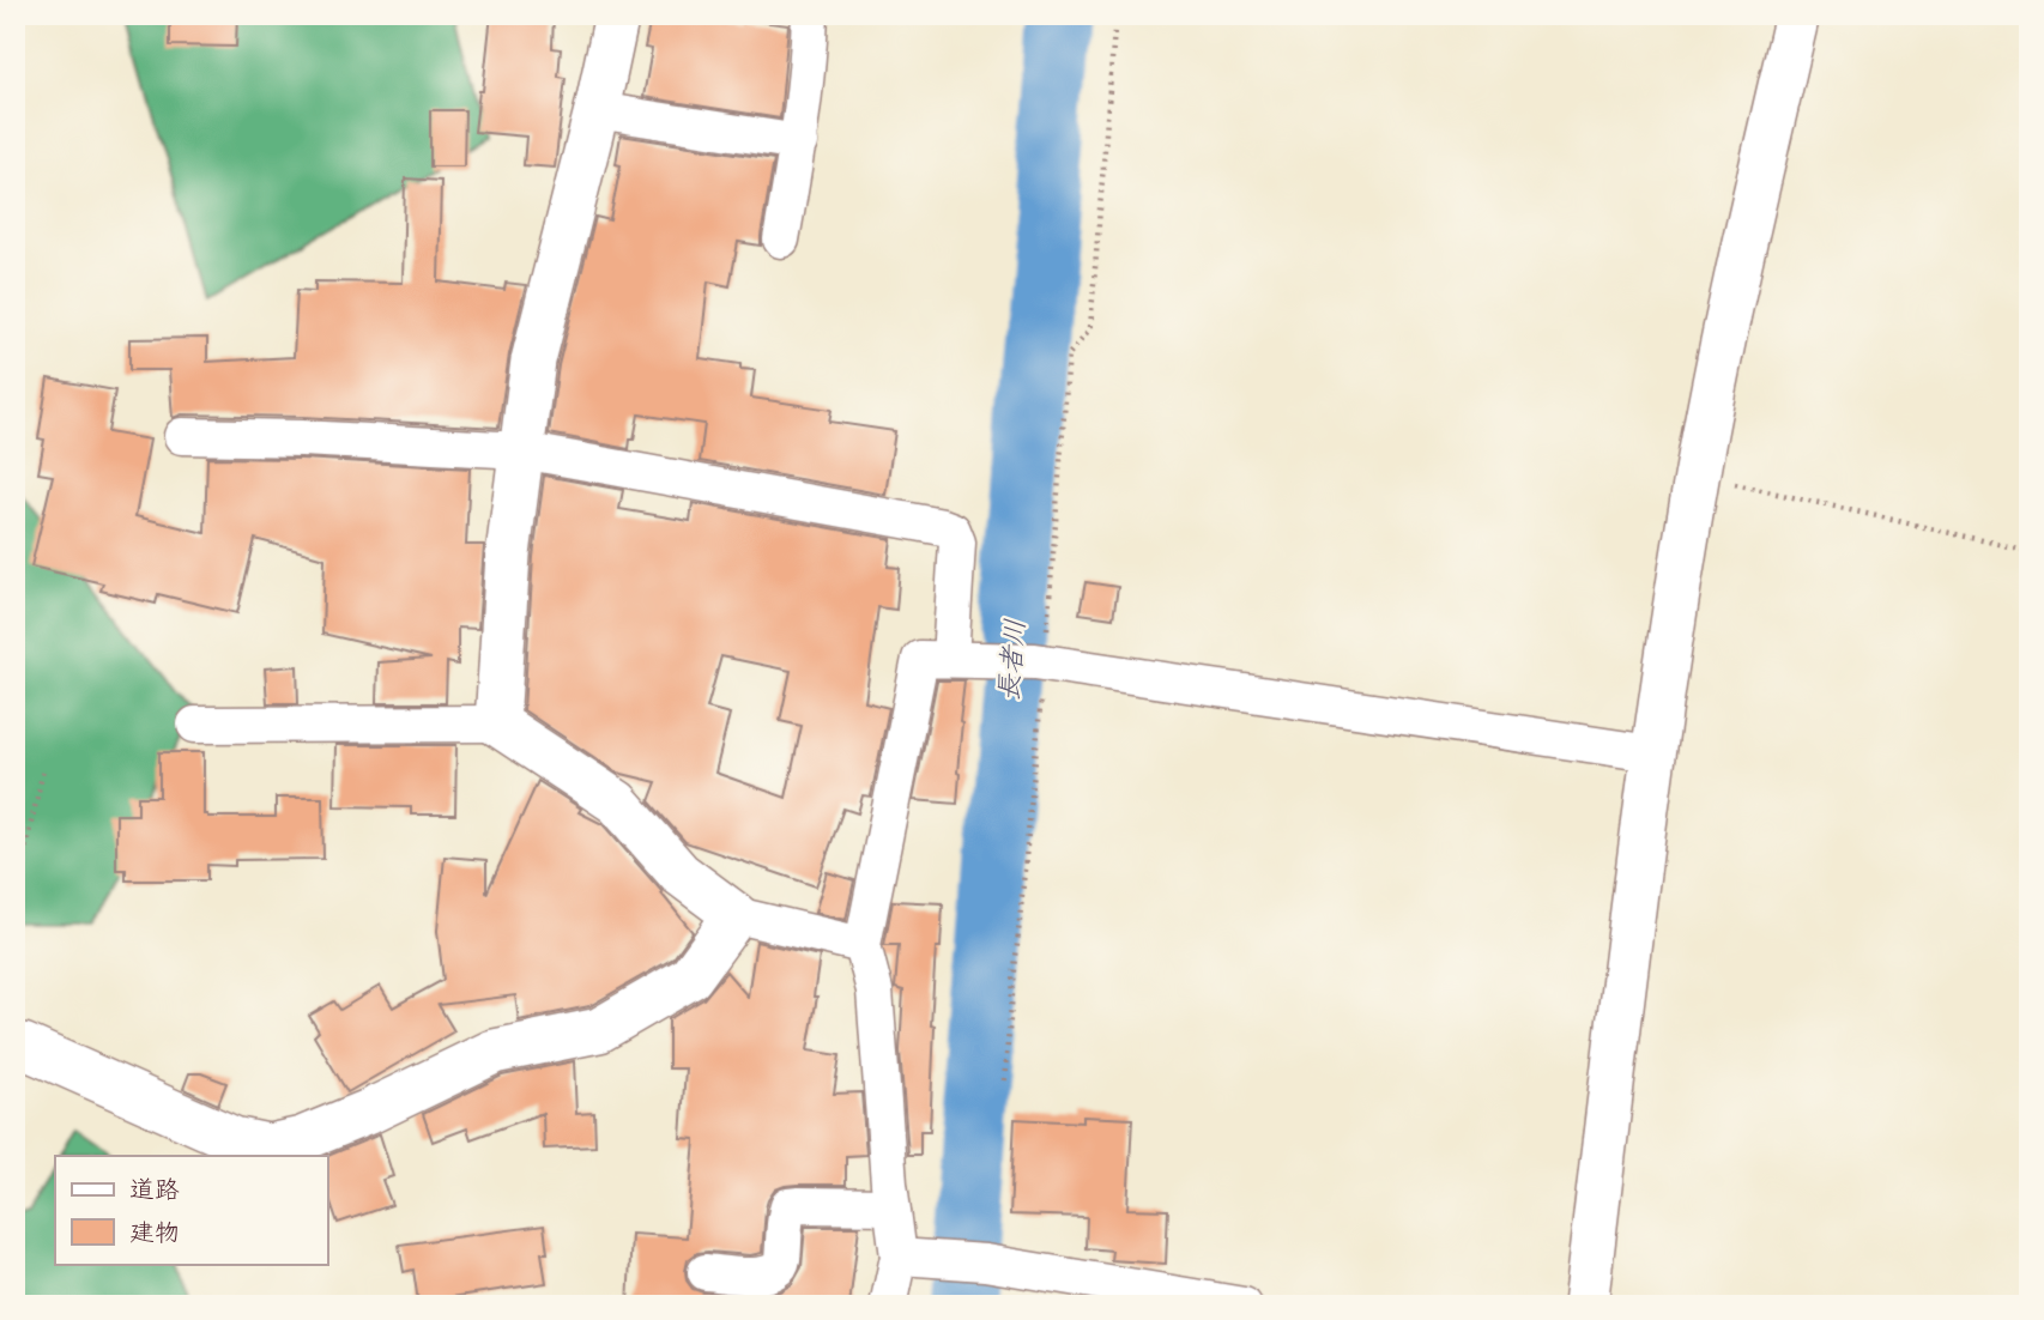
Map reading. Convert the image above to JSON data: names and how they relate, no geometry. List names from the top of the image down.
{
  "water": ["長者川"],
  "legend": ["道路", "建物"]
}
